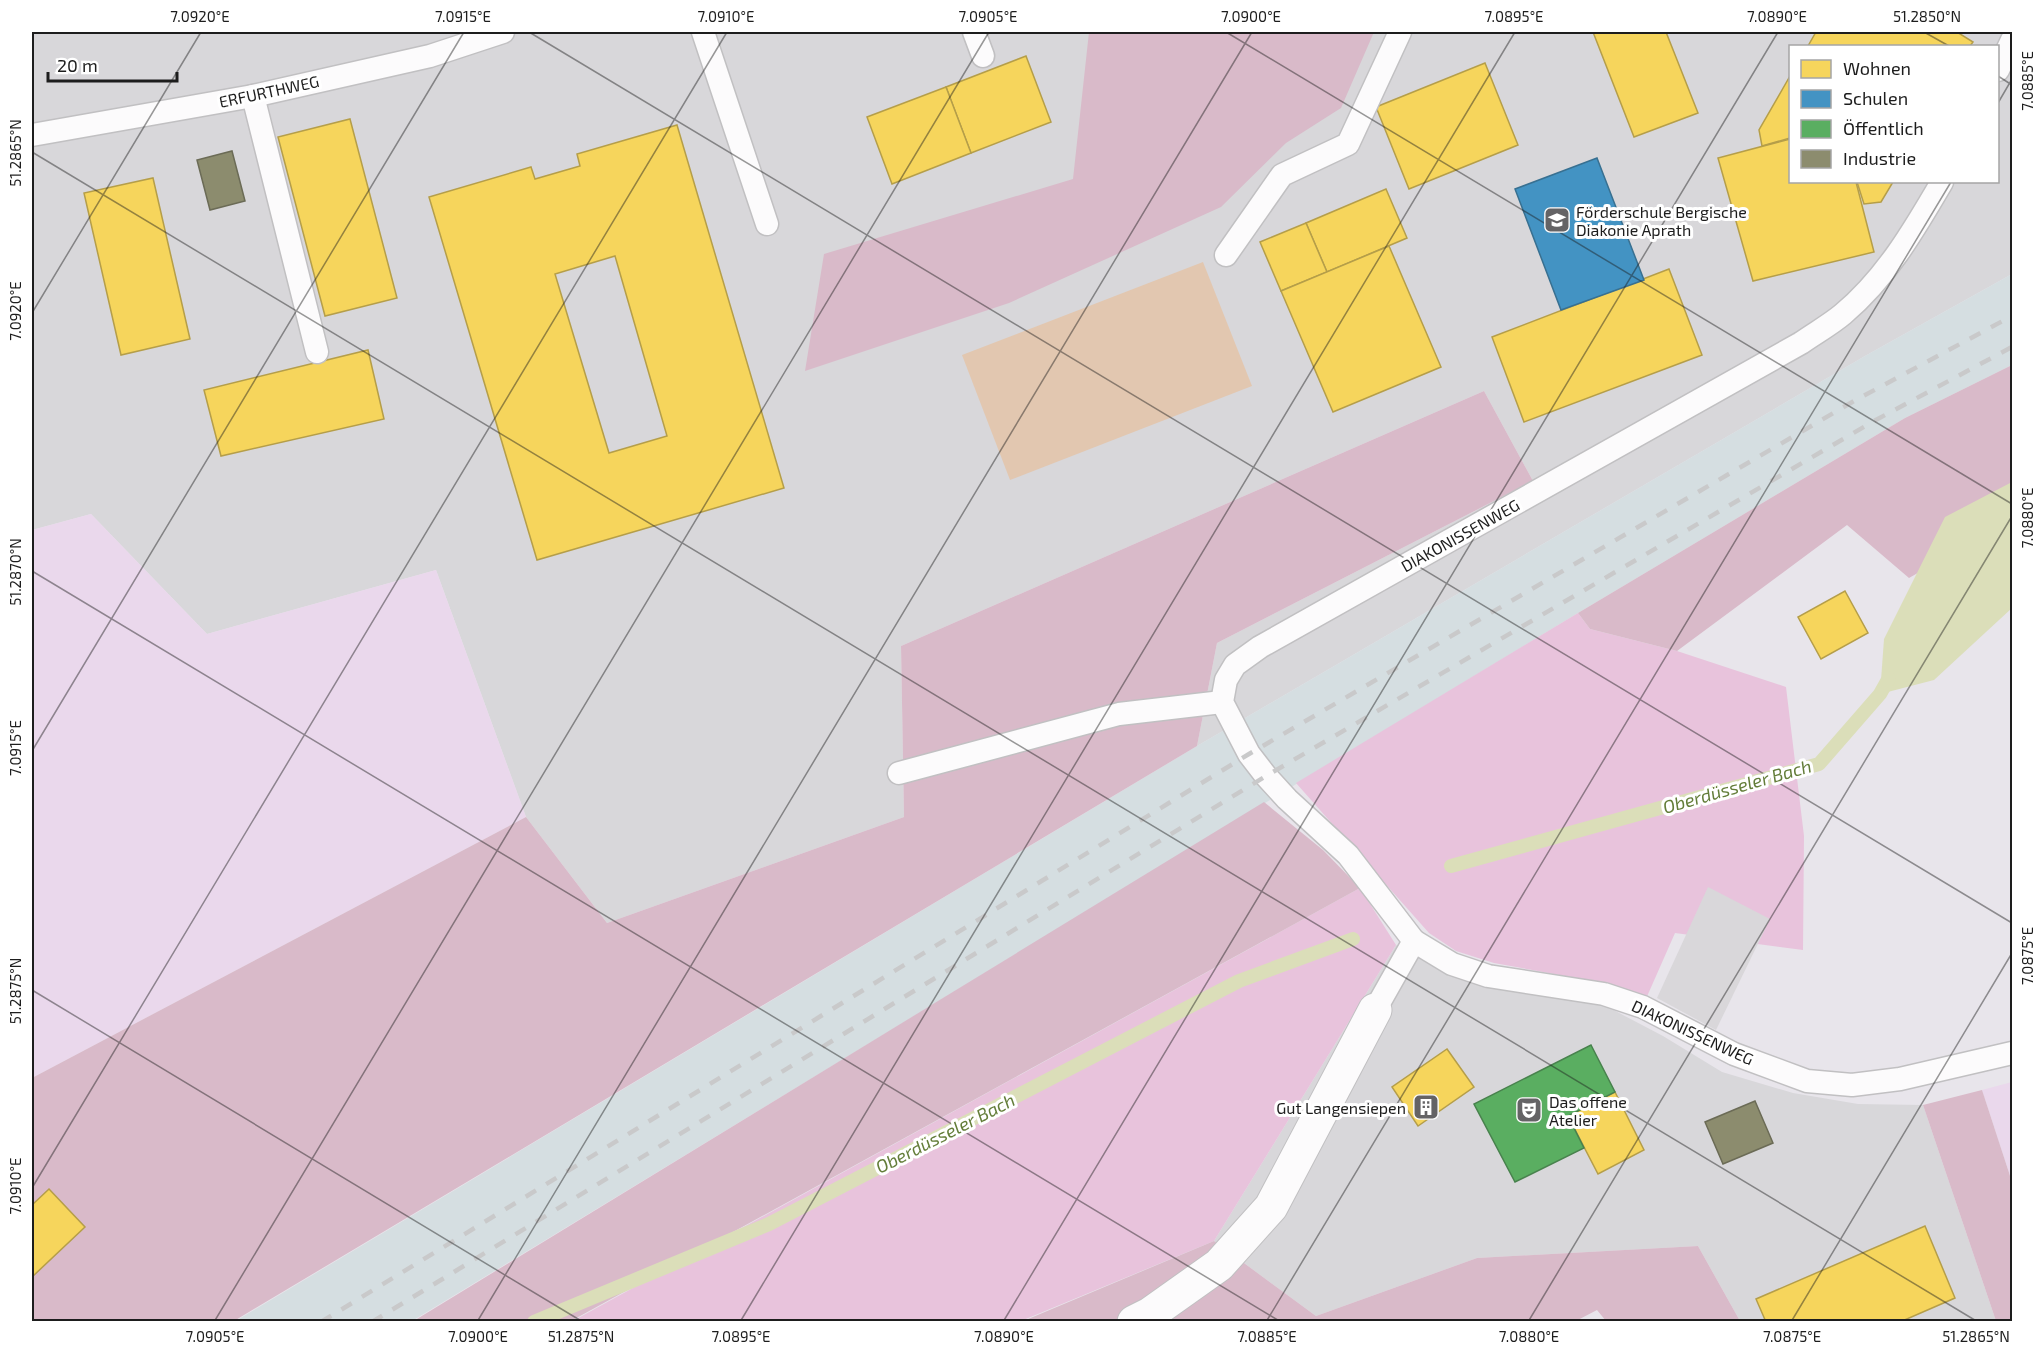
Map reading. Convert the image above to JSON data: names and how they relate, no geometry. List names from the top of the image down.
{
  "streets": {
    "lane": ["ERFURTHWEG", "DIAKONISSENWEG"]
  },
  "water": ["Oberdüsseler Bach"],
  "places": {
    "school or university": ["Förderschule Bergische Diakonie Aprath"],
    "building": ["Gut Langensiepen"],
    "theatre": ["Das offene Atelier"]
  },
  "legend": [
    "Wohnen",
    "Schulen",
    "Öffentlich",
    "Industrie"
  ],
  "scale_bar": "20 m",
  "coordinates": [
    "7.0920°E",
    "7.0915°E",
    "7.0910°E",
    "7.0905°E",
    "7.0900°E",
    "7.0895°E",
    "7.0890°E",
    "51.2850°N",
    "7.0885°E",
    "51.2865°N",
    "7.0880°E",
    "51.2870°N",
    "7.0875°E",
    "51.2875°N"
  ]
}
